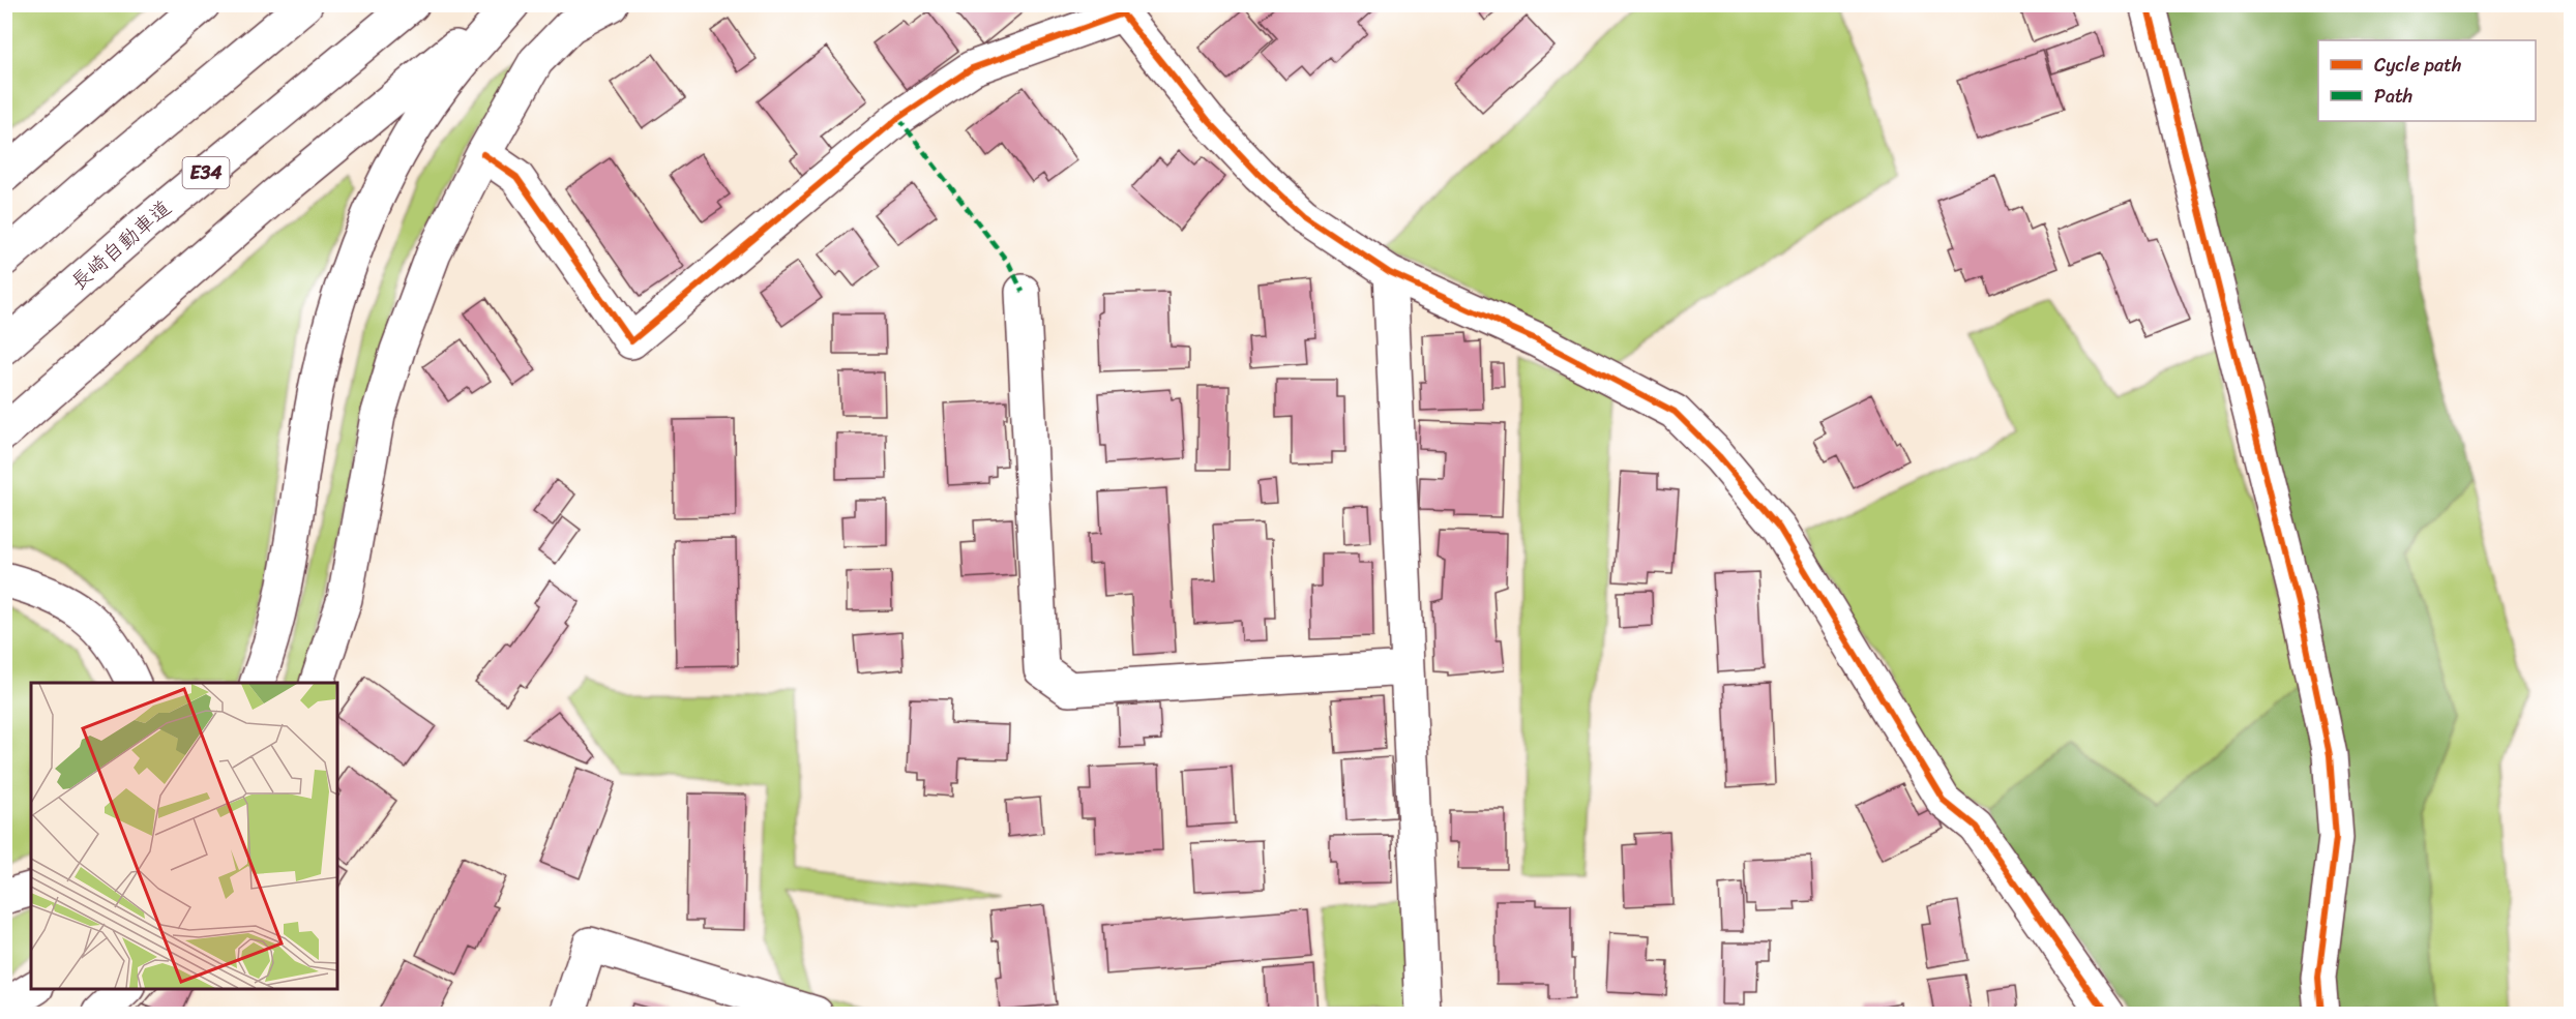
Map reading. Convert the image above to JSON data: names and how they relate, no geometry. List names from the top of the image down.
{
  "streets": {
    "main road": ["E34", "長崎自動車道"]
  },
  "legend": ["Cycle path", "Path"]
}
